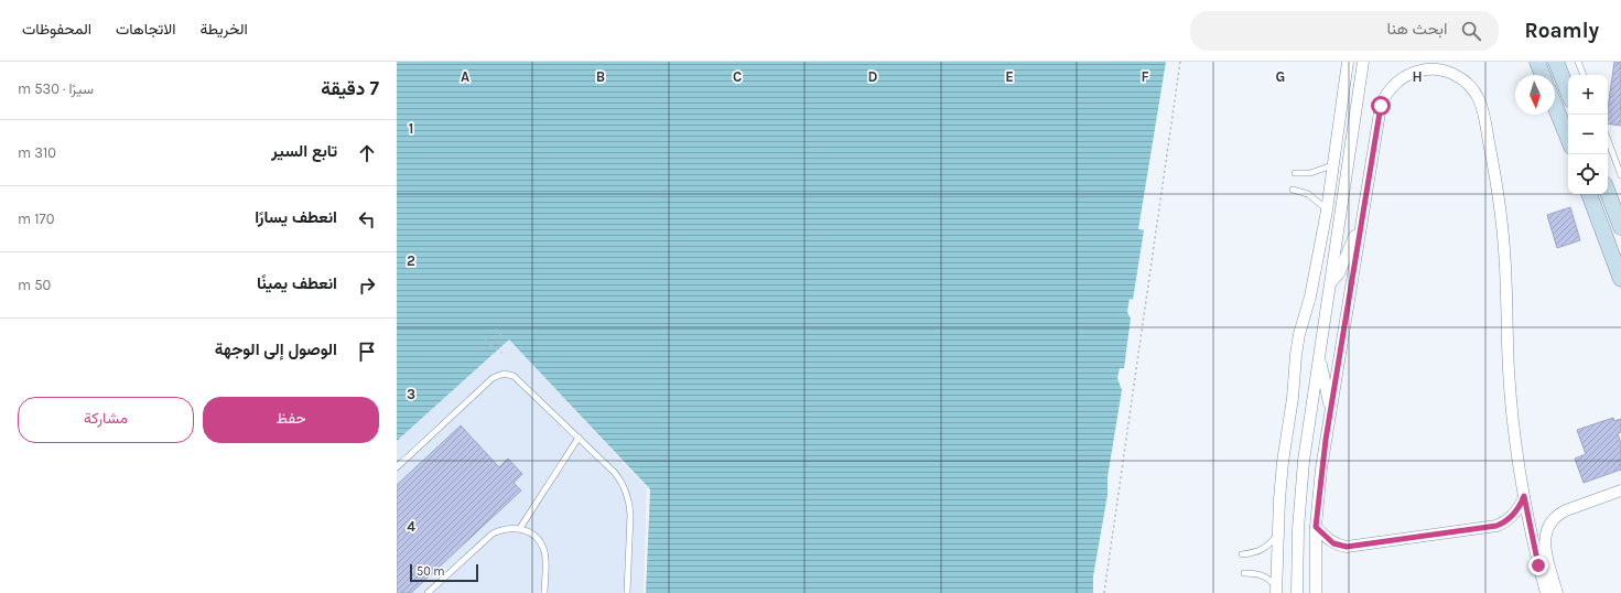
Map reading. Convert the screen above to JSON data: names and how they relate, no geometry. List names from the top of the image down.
{
  "scale_bar": "50 m",
  "north": "bottom",
  "page": {
    "header": "Roamly",
    "search": "ابحث هنا",
    "nav": ["الخريطة", "الاتجاهات", "المحفوظات"],
    "heading": ["7 دقيقة", "سيرًا · 530 m"],
    "map_buttons": ["+", "−"],
    "list": [
      ["تابع السير", "310 m"],
      ["انعطف يسارًا", "170 m"],
      ["انعطف يمينًا", "50 m"],
      "الوصول إلى الوجهة"
    ],
    "buttons": ["حفظ", "مشاركة"],
    "scale": "50 m"
  },
  "grid": {
    "columns": [
      "A",
      "B",
      "C",
      "D",
      "E",
      "F",
      "G",
      "H"
    ],
    "rows": [
      "1",
      "2",
      "3",
      "4"
    ]
  }
}
